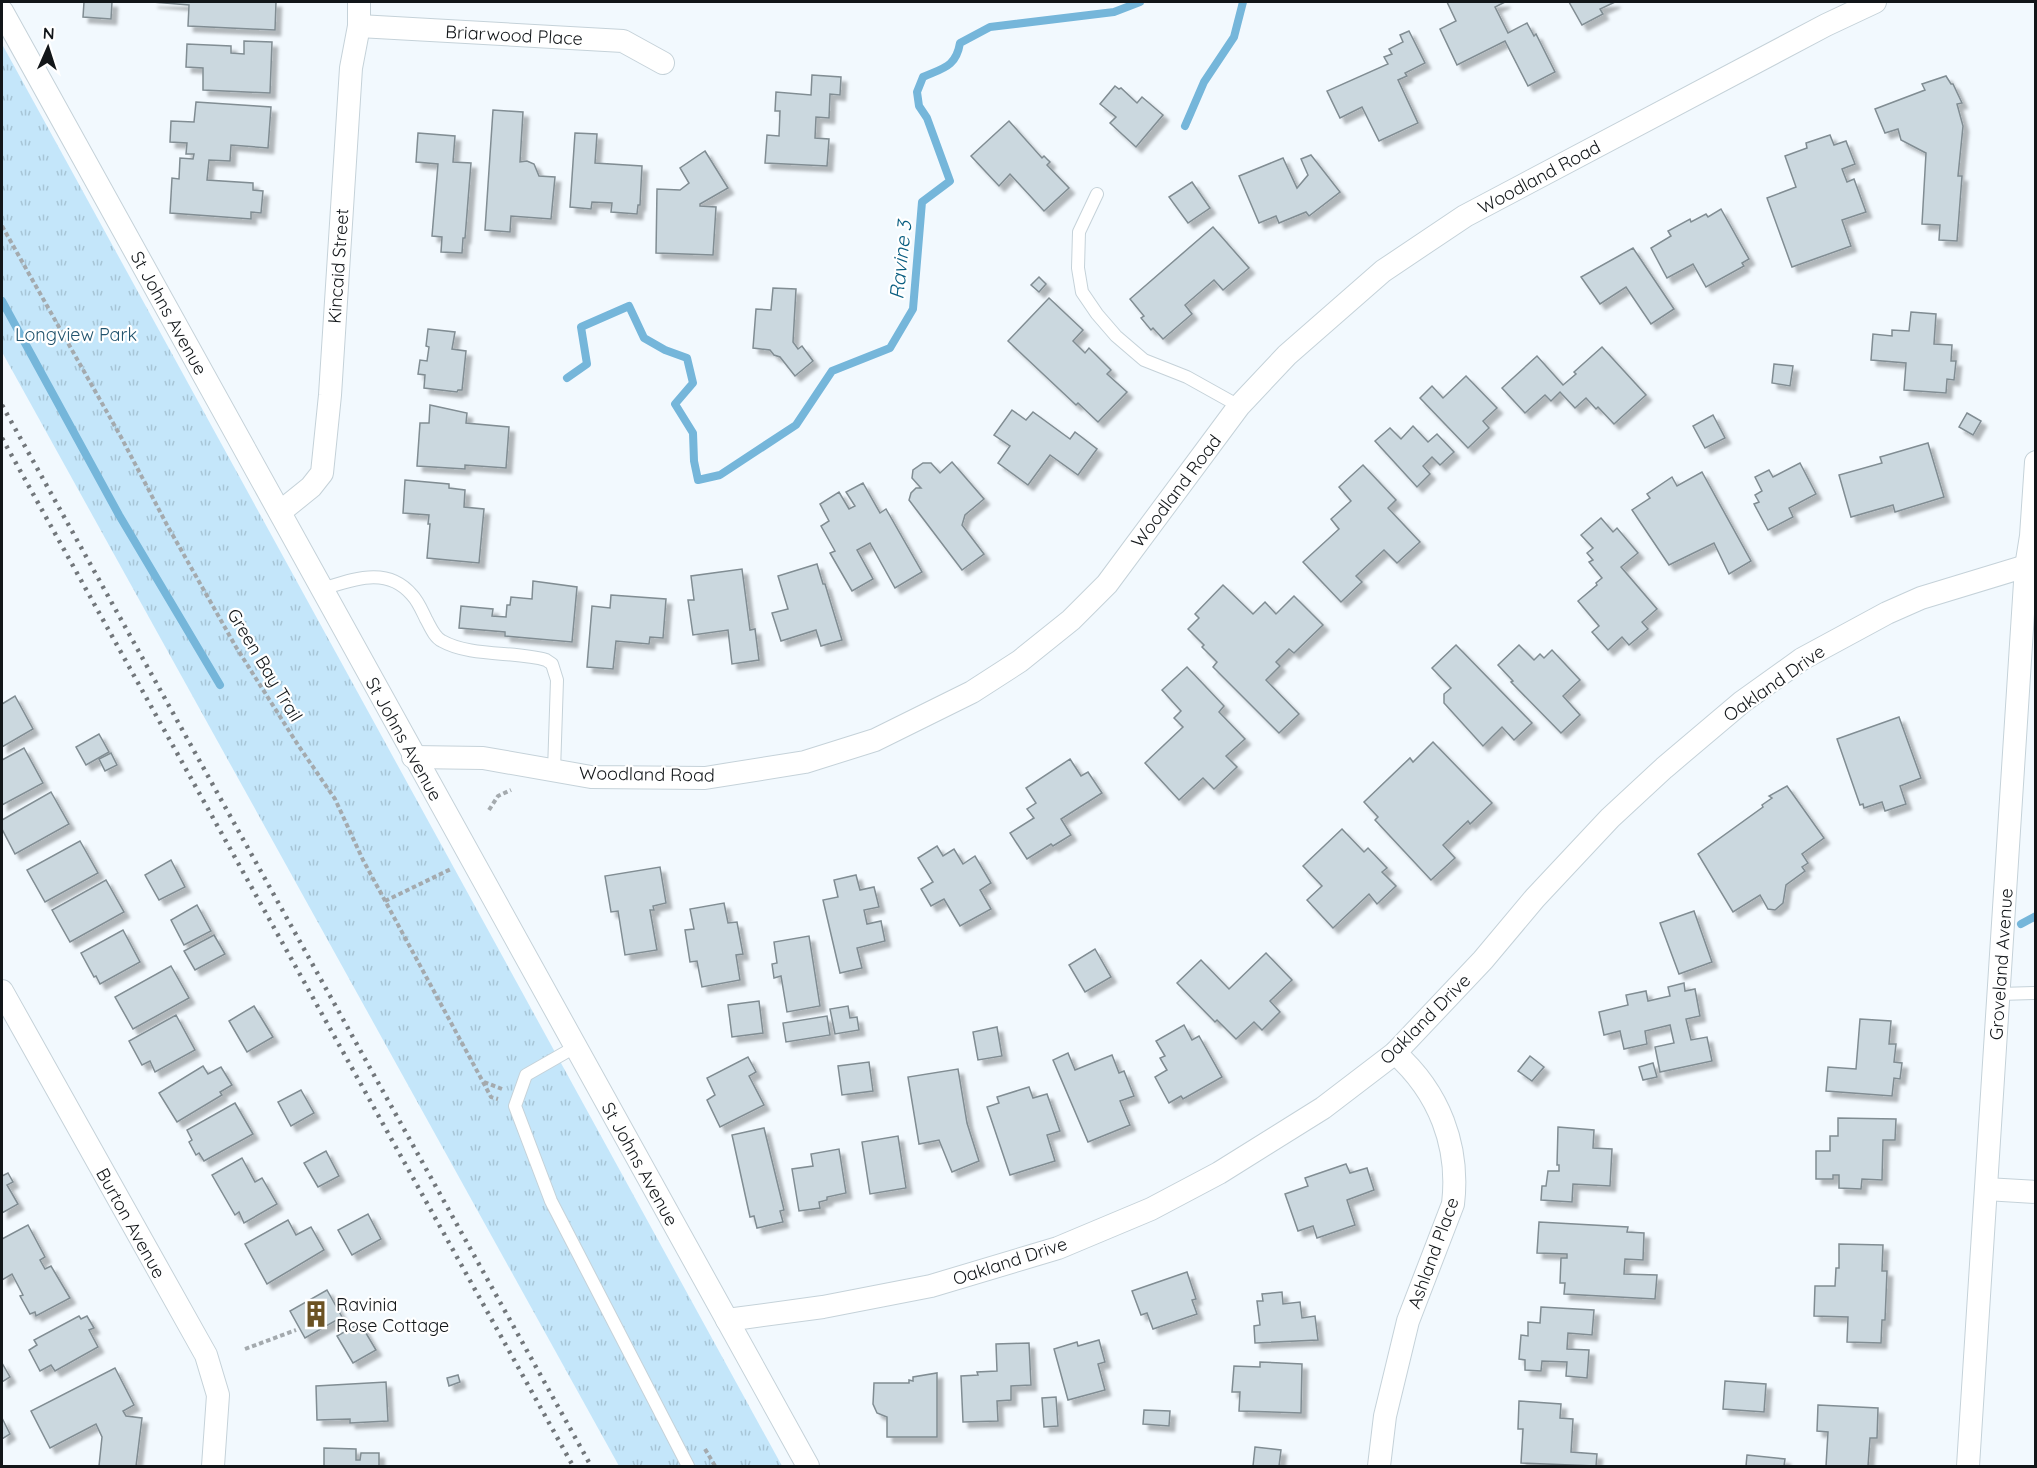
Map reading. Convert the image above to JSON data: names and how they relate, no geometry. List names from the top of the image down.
{
  "streets": {
    "street": [
      "Briarwood Place",
      "Woodland Road",
      "Kincaid Street",
      "St Johns Avenue",
      "Oakland Drive",
      "Groveland Avenue",
      "Burton Avenue",
      "Ashland Place"
    ],
    "path": ["Green Bay Trail"]
  },
  "crossings": [
    ["Briarwood Place", "Kincaid Street"],
    ["Woodland Road", "St Johns Avenue"],
    ["Kincaid Street", "St Johns Avenue"],
    ["St Johns Avenue", "Oakland Drive"],
    ["Oakland Drive", "Groveland Avenue"],
    ["Oakland Drive", "Ashland Place"]
  ],
  "water": ["Ravine 3"],
  "parks": ["Longview Park"],
  "places": {
    "building": ["Ravinia Rose Cottage"]
  },
  "north": "top"
}
